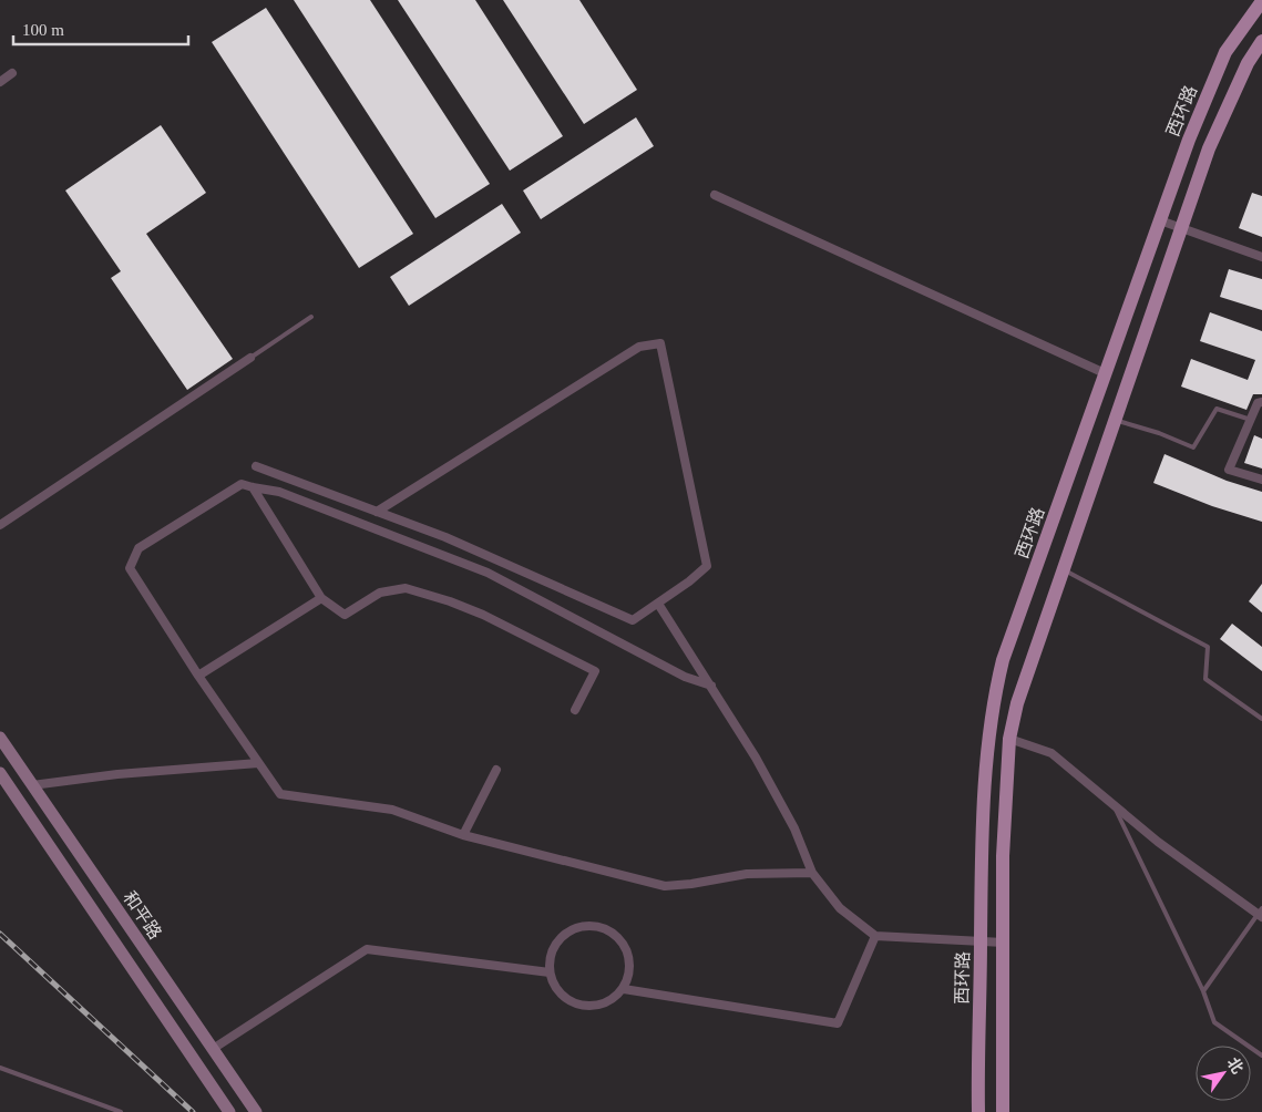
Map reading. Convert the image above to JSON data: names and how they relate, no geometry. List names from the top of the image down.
{
  "streets": {
    "main road": ["西环路", "和平路"]
  },
  "scale_bar": "100 m",
  "north": "top right"
}
